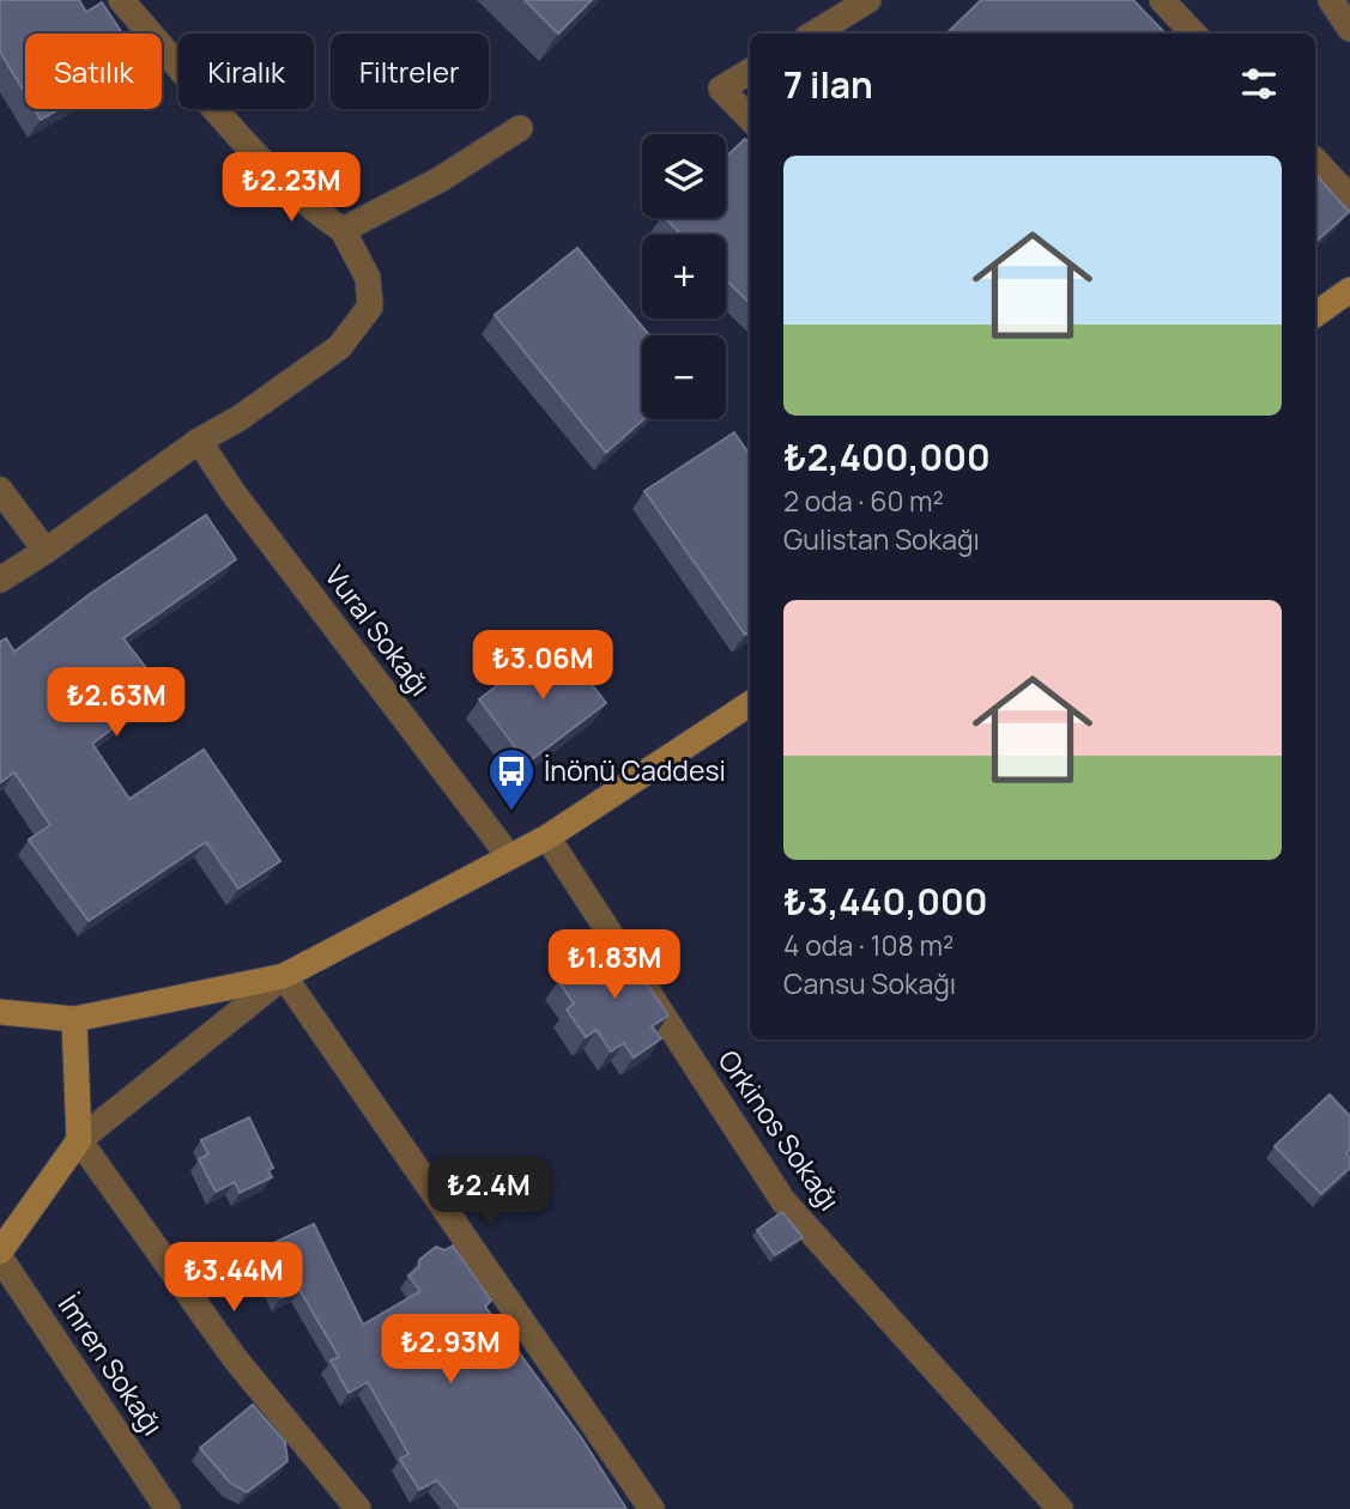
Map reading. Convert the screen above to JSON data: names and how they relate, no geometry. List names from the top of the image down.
{
  "streets": {
    "street": ["Vural Sokağı", "Orkinos Sokağı", "İmren Sokağı"]
  },
  "places": {
    "bus stop": ["İnönü Caddesi"]
  },
  "page": {
    "chip": ["Satılık", "Kiralık", "Filtreler"],
    "heading": "7 ilan",
    "map_buttons": ["+", "−"],
    "list": [
      {
        "name": "₺2,400,000",
        "note": "2 oda · 60 m² · Gulistan Sokağı"
      },
      {
        "name": "₺3,440,000",
        "note": "4 oda · 108 m² · Cansu Sokağı"
      }
    ],
    "price": [
      "₺2.23M",
      "₺3.06M",
      "₺2.63M",
      "₺1.83M",
      "₺2.4M",
      "₺3.44M",
      "₺2.93M"
    ]
  }
}
